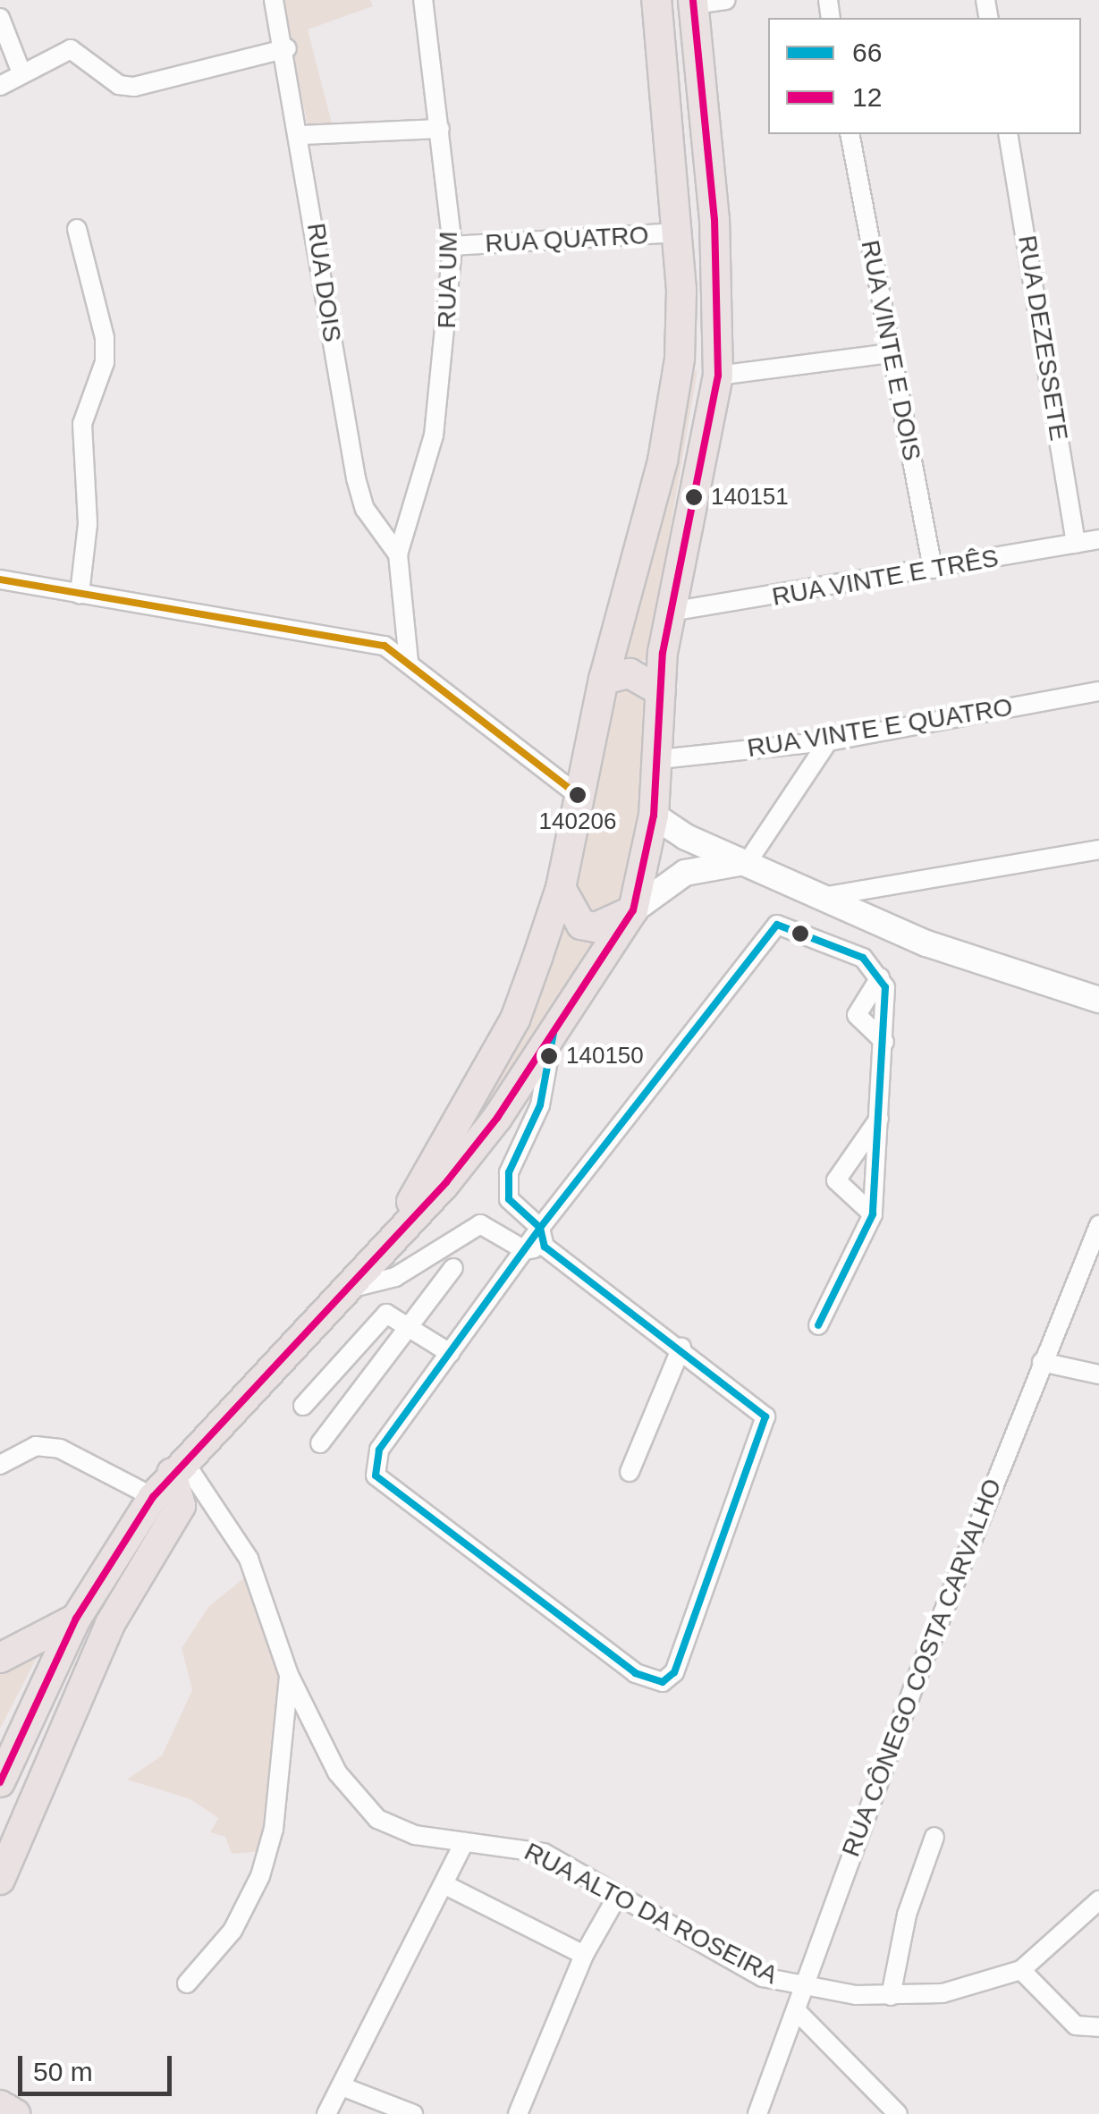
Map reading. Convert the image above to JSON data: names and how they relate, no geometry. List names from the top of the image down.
{
  "streets": {
    "street": [
      "RUA QUATRO",
      "RUA UM",
      "RUA DOIS",
      "RUA DEZESSETE",
      "RUA VINTE E DOIS",
      "RUA VINTE E TRÊS",
      "RUA VINTE E QUATRO",
      "RUA CÔNEGO COSTA CARVALHO",
      "RUA ALTO DA ROSEIRA"
    ]
  },
  "crossings": [
    ["RUA QUATRO", "RUA UM"],
    ["RUA UM", "RUA DOIS"],
    ["RUA DEZESSETE", "RUA VINTE E TRÊS"],
    ["RUA VINTE E DOIS", "RUA VINTE E TRÊS"],
    ["RUA CÔNEGO COSTA CARVALHO", "RUA ALTO DA ROSEIRA"]
  ],
  "places": ["140151", "140206", "140150"],
  "lines": ["transit line 12", "transit line 66"],
  "legend": ["66", "12"],
  "scale_bar": "50 m"
}
